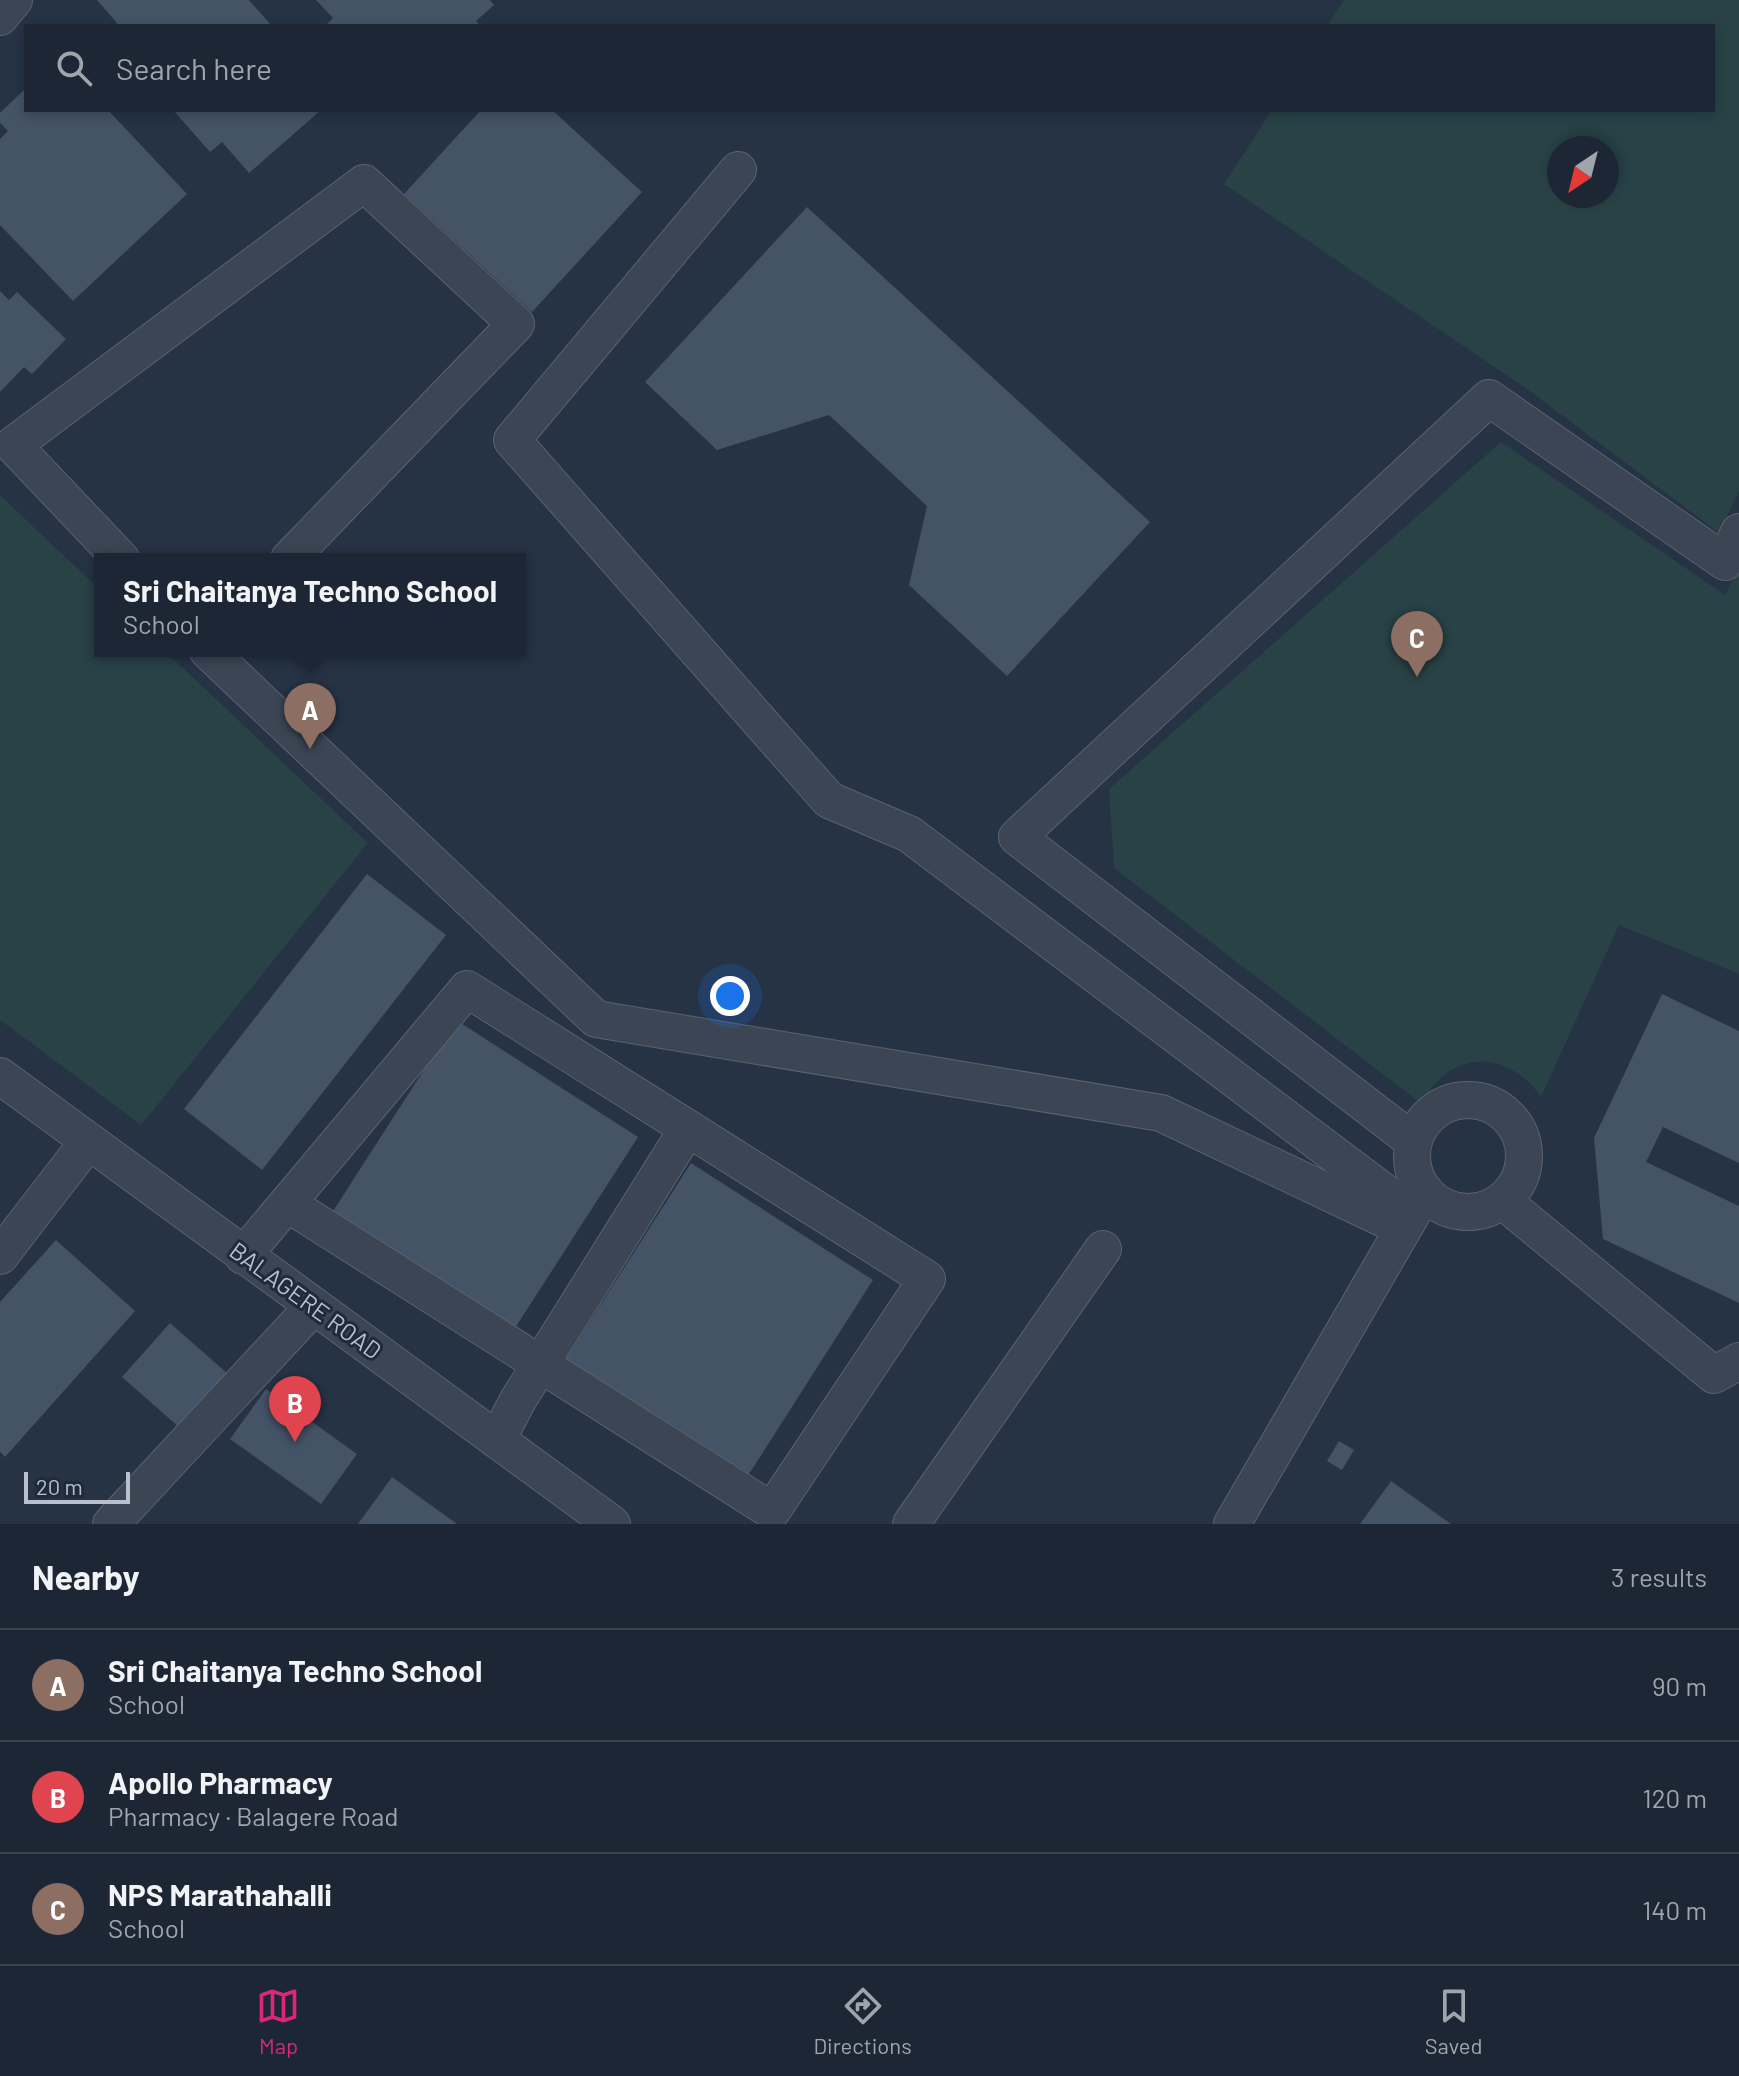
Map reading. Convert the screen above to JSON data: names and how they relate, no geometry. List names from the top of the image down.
{
  "streets": {
    "street": ["BALAGERE ROAD"]
  },
  "scale_bar": "20 m",
  "north": "bottom left",
  "page": {
    "search": "Search here",
    "popup": ["Sri Chaitanya Techno School", "School"],
    "pins": ["C", "A", "B"],
    "scale": "20 m",
    "heading": ["Nearby", "3 results"],
    "list": [
      {
        "mark": "A",
        "name": "Sri Chaitanya Techno School",
        "note": "School",
        "value": "90 m"
      },
      {
        "mark": "B",
        "name": "Apollo Pharmacy",
        "note": "Pharmacy · Balagere Road",
        "value": "120 m"
      },
      {
        "mark": "C",
        "name": "NPS Marathahalli",
        "note": "School",
        "value": "140 m"
      }
    ],
    "nav": ["Map", "Directions", "Saved"]
  }
}
